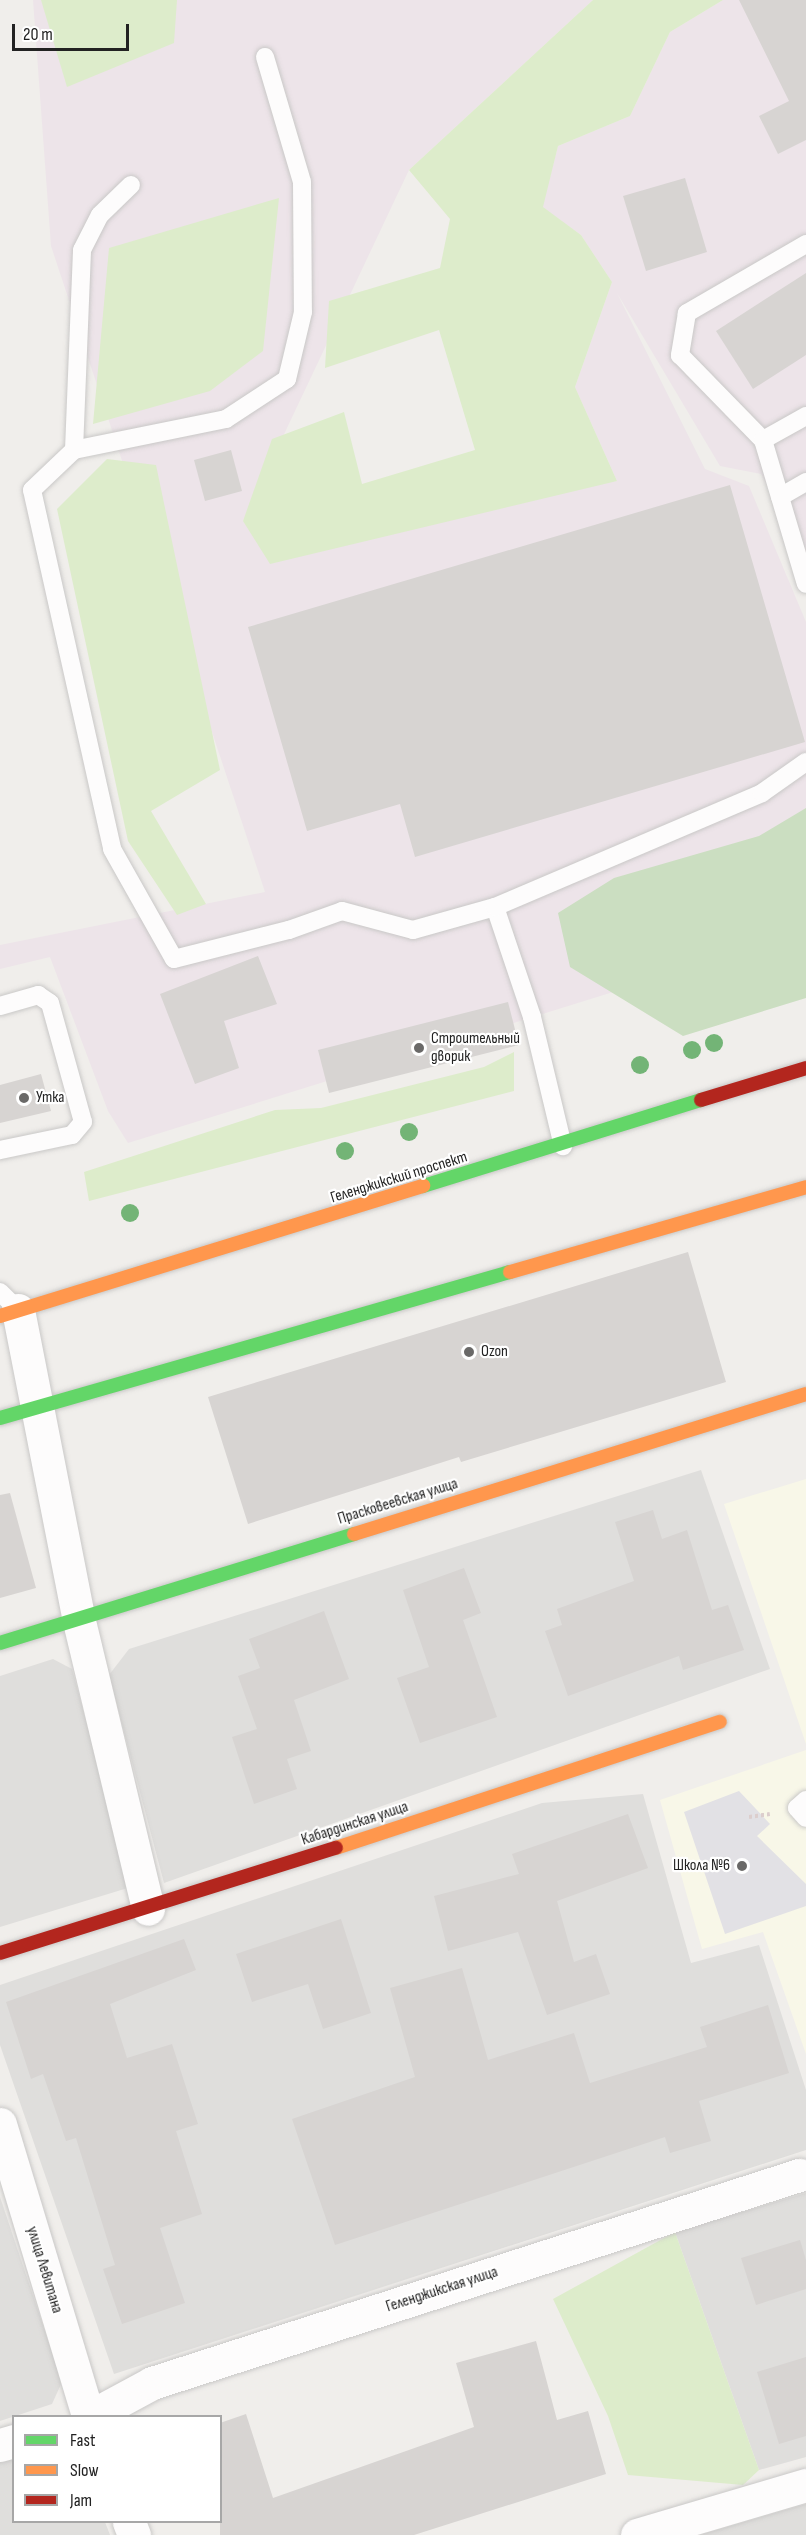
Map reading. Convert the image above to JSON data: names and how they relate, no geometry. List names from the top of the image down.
{
  "streets": {
    "street": [
      "Геленджикский проспект",
      "Прасковеевская улица",
      "Кабардинская улица",
      "улица Левитана",
      "Геленджикская улица"
    ]
  },
  "places": [
    "Строительный дворик",
    "Утка",
    "Ozon",
    "Школа №6"
  ],
  "legend": ["Fast", "Slow", "Jam"],
  "scale_bar": "20 m"
}
